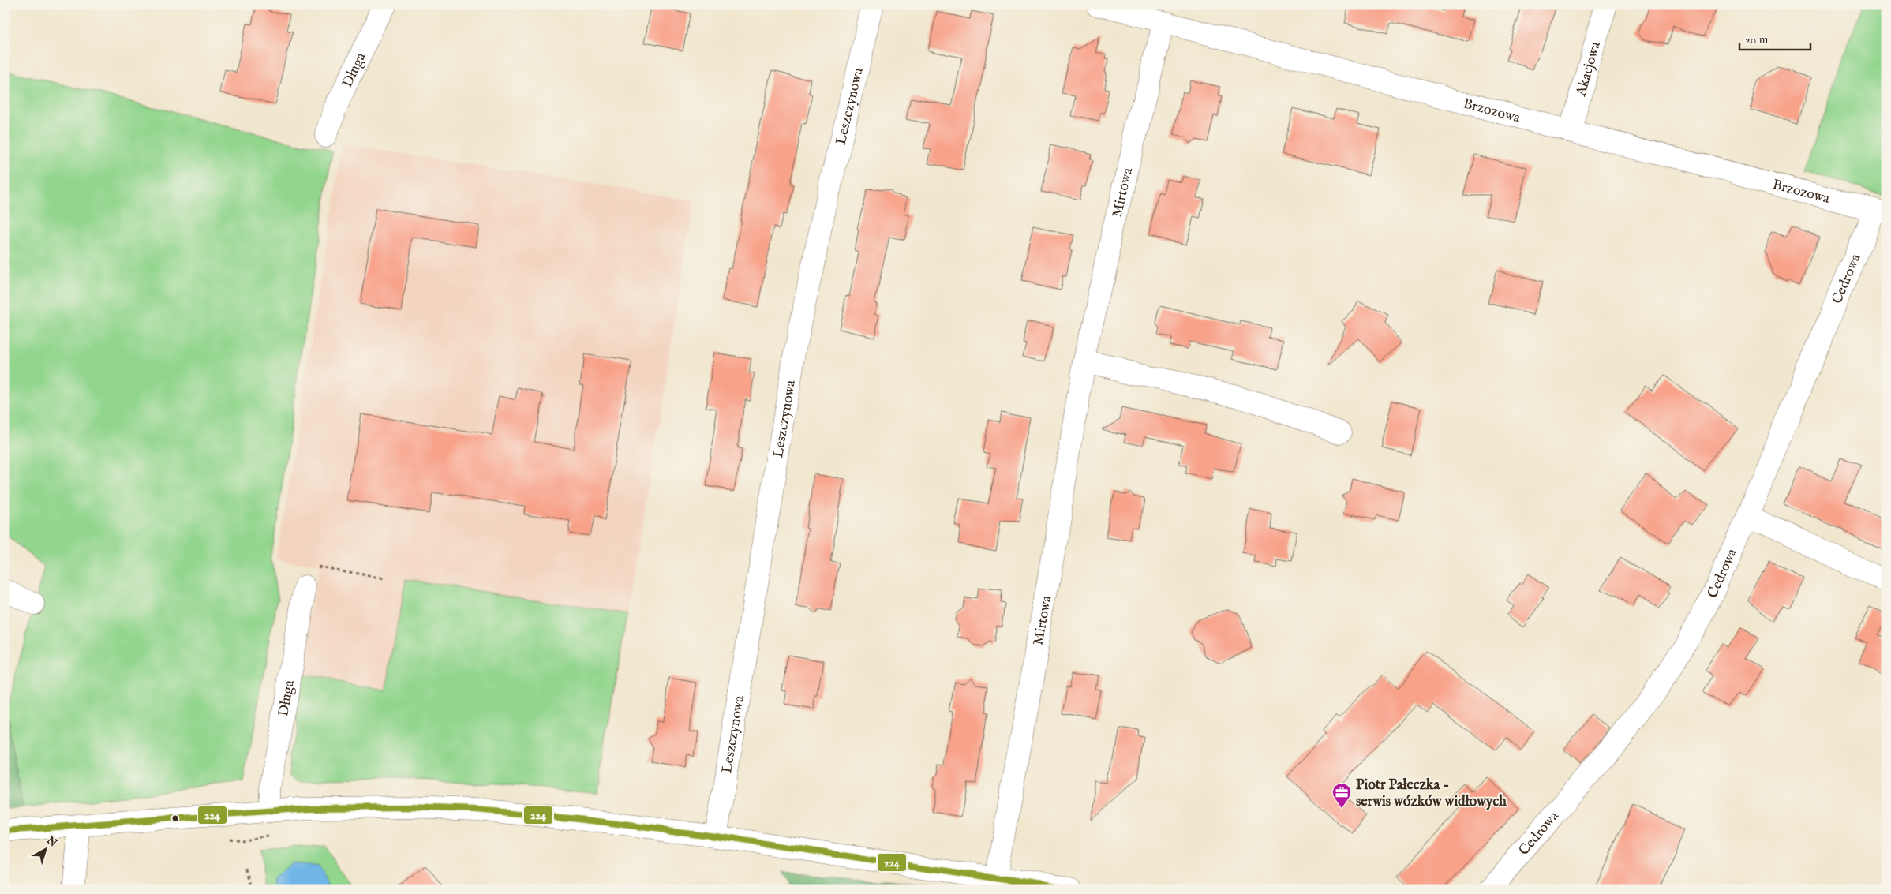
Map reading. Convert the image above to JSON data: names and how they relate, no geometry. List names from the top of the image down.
{
  "streets": {
    "street": [
      "Akacjowa",
      "Długa",
      "Leszczynowa",
      "Brzozowa",
      "Mirtowa",
      "Cedrowa"
    ]
  },
  "crossings": [
    ["Akacjowa", "Brzozowa"],
    ["Brzozowa", "Mirtowa"],
    ["Brzozowa", "Cedrowa"]
  ],
  "places": {
    "office": ["Piotr Pałeczka - serwis wózków widłowych"]
  },
  "lines": ["transit line 224"],
  "scale_bar": "20 m",
  "north": "top right"
}
